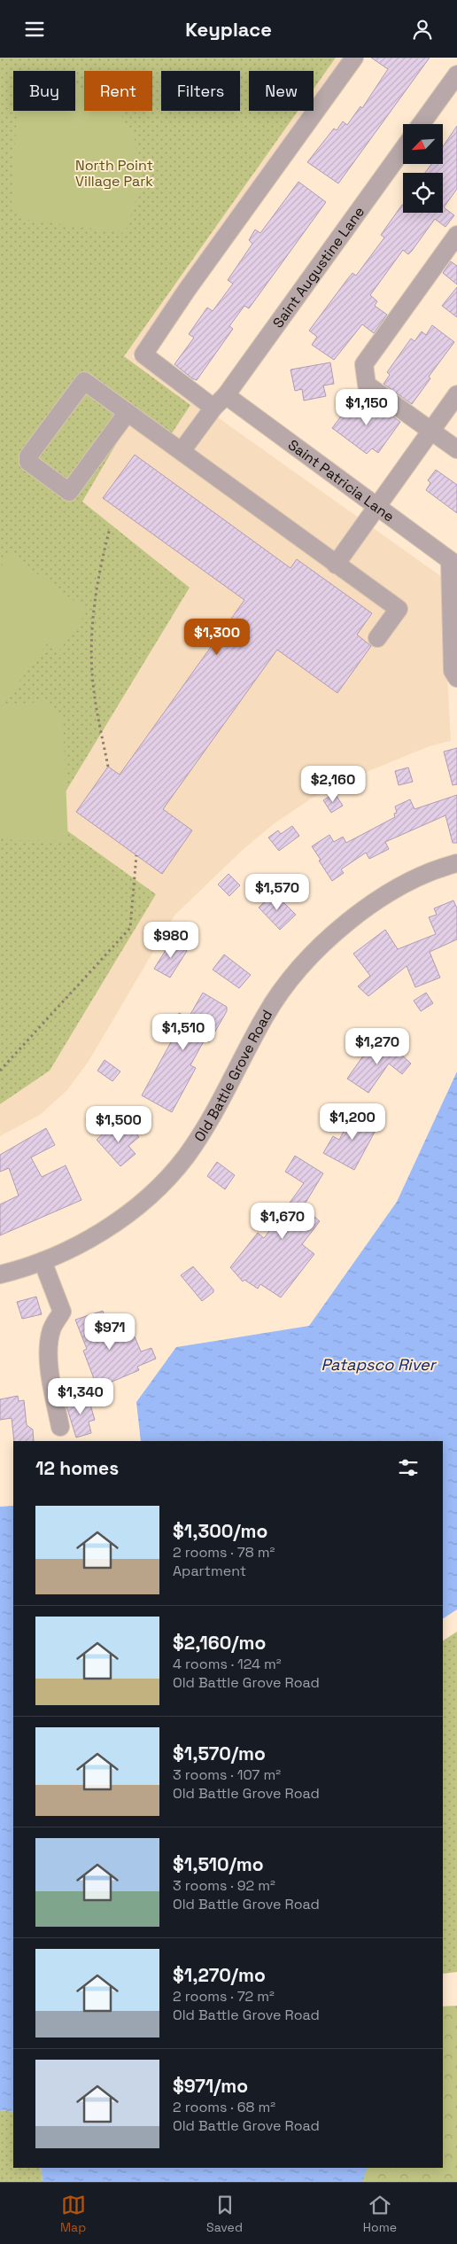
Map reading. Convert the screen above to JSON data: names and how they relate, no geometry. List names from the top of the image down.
{
  "streets": {
    "street": ["Saint Augustine Lane", "Saint Patricia Lane", "Old Battle Grove Road"]
  },
  "crossings": [
    ["Saint Augustine Lane", "Saint Patricia Lane"]
  ],
  "water": ["Patapsco River"],
  "parks": ["North Point Village Park"],
  "north": "bottom left",
  "page": {
    "header": "Keyplace",
    "chip": [
      "Buy",
      "Rent",
      "Filters",
      "New"
    ],
    "price": [
      "$1,150",
      "$1,300",
      "$2,160",
      "$1,570",
      "$980",
      "$1,510",
      "$1,270",
      "$1,200",
      "$1,500",
      "$1,670",
      "$971",
      "$1,340"
    ],
    "heading": "12 homes",
    "list": [
      {
        "name": "$1,300/mo",
        "note": "2 rooms · 78 m² · Apartment"
      },
      {
        "name": "$2,160/mo",
        "note": "4 rooms · 124 m² · Old Battle Grove Road"
      },
      {
        "name": "$1,570/mo",
        "note": "3 rooms · 107 m² · Old Battle Grove Road"
      },
      {
        "name": "$1,510/mo",
        "note": "3 rooms · 92 m² · Old Battle Grove Road"
      },
      {
        "name": "$1,270/mo",
        "note": "2 rooms · 72 m² · Old Battle Grove Road"
      },
      {
        "name": "$971/mo",
        "note": "2 rooms · 68 m² · Old Battle Grove Road"
      }
    ],
    "tabs": ["Map", "Saved", "Home"]
  }
}
